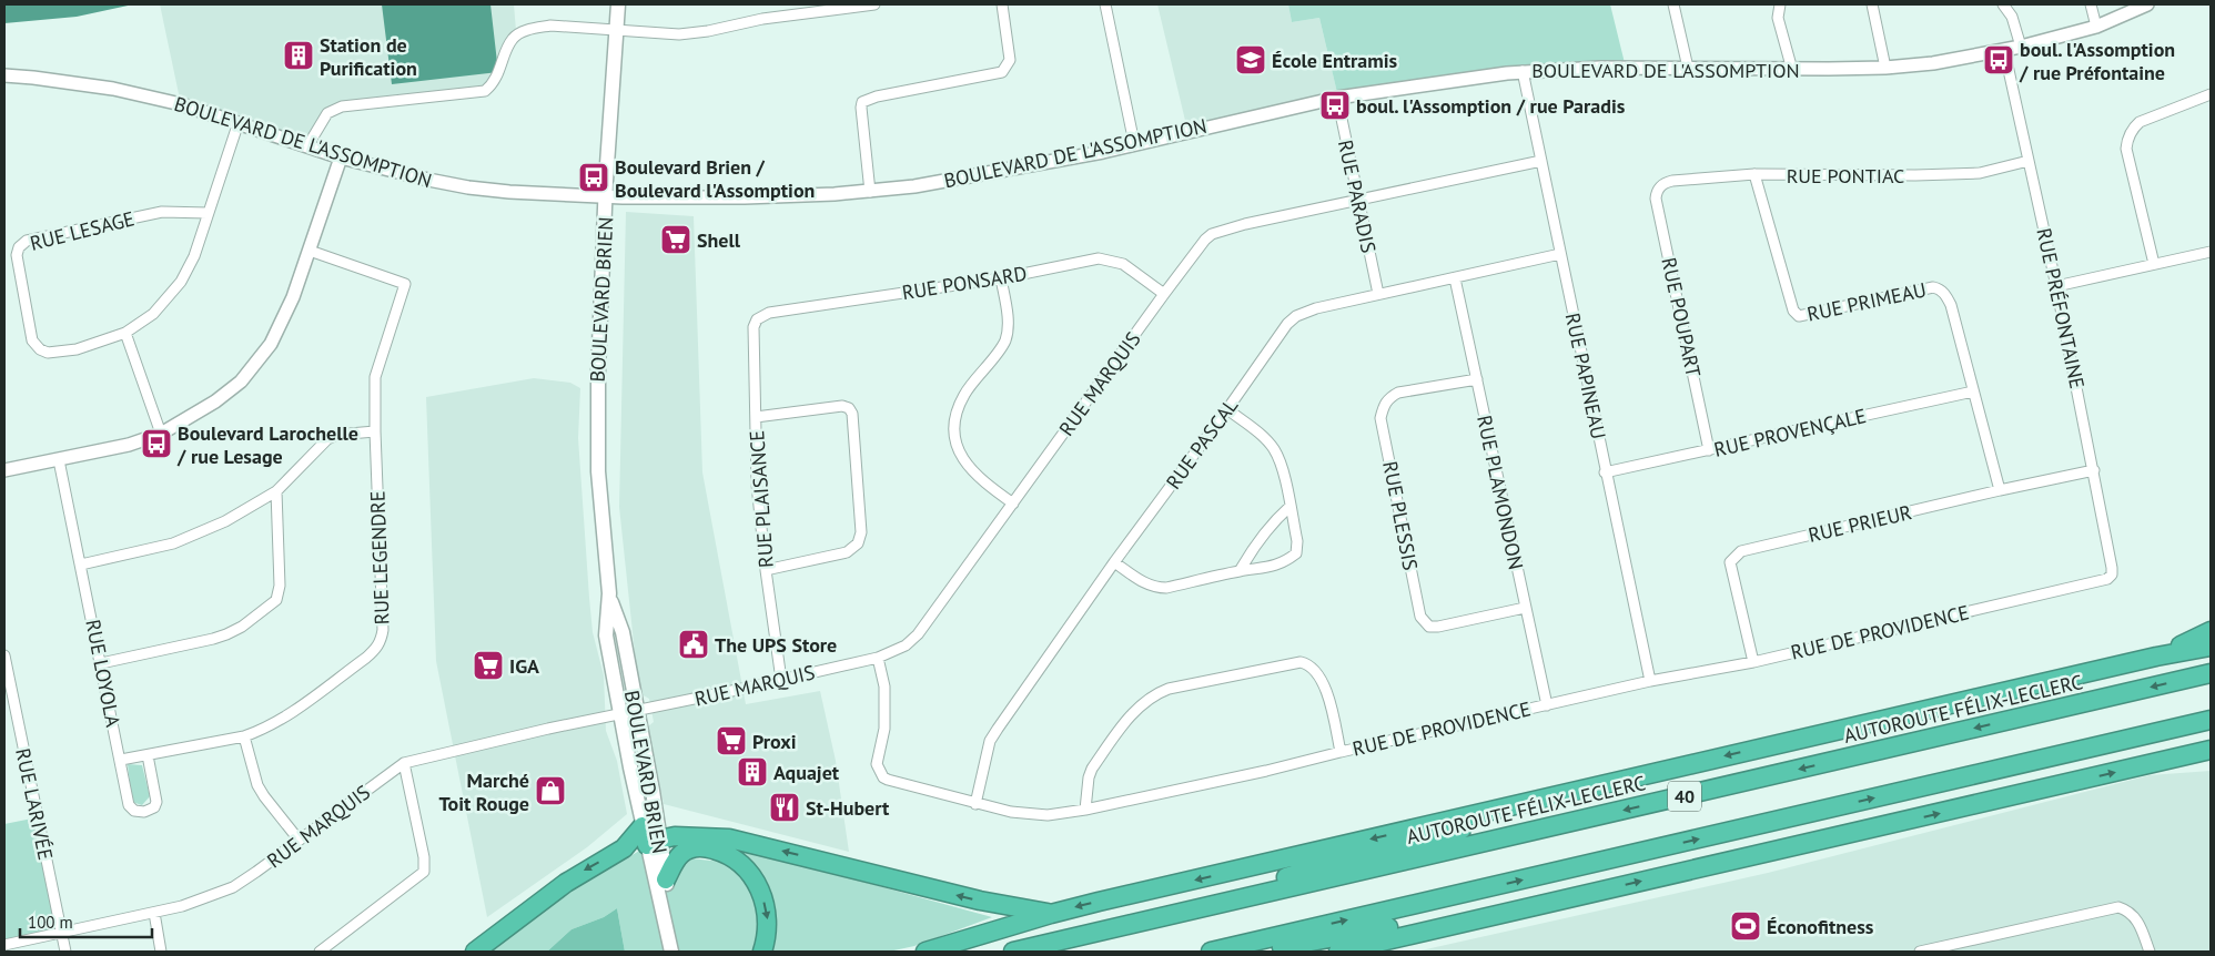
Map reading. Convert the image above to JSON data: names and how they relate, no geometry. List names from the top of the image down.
{
  "streets": {
    "highway": ["AUTOROUTE FÉLIX-LECLERC", "40"],
    "main road": ["BOULEVARD BRIEN"],
    "street": [
      "BOULEVARD DE L'ASSOMPTION",
      "RUE PONTIAC",
      "RUE PARADIS",
      "RUE LESAGE",
      "RUE PONSARD",
      "RUE PRIMEAU",
      "RUE PRÉFONTAINE",
      "RUE POUPART",
      "RUE PAPINEAU",
      "RUE MARQUIS",
      "RUE PROVENÇALE",
      "RUE PASCAL",
      "RUE PLAMONDON",
      "RUE PLAISANCE",
      "RUE PLESSIS",
      "RUE PRIEUR",
      "RUE LEGENDRE",
      "RUE DE PROVIDENCE",
      "RUE LOYOLA",
      "RUE LARIVÉE"
    ]
  },
  "crossings": [
    ["BOULEVARD DE L'ASSOMPTION", "RUE PARADIS"],
    ["BOULEVARD DE L'ASSOMPTION", "RUE LESAGE"],
    ["BOULEVARD DE L'ASSOMPTION", "BOULEVARD BRIEN"],
    ["BOULEVARD DE L'ASSOMPTION", "RUE PRÉFONTAINE"],
    ["BOULEVARD DE L'ASSOMPTION", "RUE PAPINEAU"],
    ["RUE PONTIAC", "RUE PRIMEAU"],
    ["RUE PONTIAC", "RUE PRÉFONTAINE"],
    ["RUE PONTIAC", "RUE POUPART"],
    ["RUE PARADIS", "RUE MARQUIS"],
    ["RUE PARADIS", "RUE PASCAL"],
    ["RUE PONSARD", "RUE MARQUIS"],
    ["RUE PONSARD", "RUE PLAISANCE"],
    ["BOULEVARD BRIEN", "RUE MARQUIS"],
    ["RUE PRIMEAU", "RUE PROVENÇALE"],
    ["RUE PRIMEAU", "RUE PRIEUR"],
    ["RUE PRÉFONTAINE", "RUE PRIEUR"],
    ["RUE PRÉFONTAINE", "RUE DE PROVIDENCE"],
    ["RUE POUPART", "RUE PROVENÇALE"],
    ["RUE PAPINEAU", "RUE MARQUIS"],
    ["RUE PAPINEAU", "RUE PROVENÇALE"],
    ["RUE PAPINEAU", "RUE PASCAL"],
    ["RUE PAPINEAU", "RUE DE PROVIDENCE"],
    ["RUE MARQUIS", "RUE PLAISANCE"],
    ["RUE MARQUIS", "RUE DE PROVIDENCE"],
    ["RUE MARQUIS", "RUE LARIVÉE"],
    ["RUE PASCAL", "RUE PLAMONDON"],
    ["RUE PASCAL", "RUE DE PROVIDENCE"],
    ["RUE PLAMONDON", "RUE PLESSIS"],
    ["RUE PLAMONDON", "RUE DE PROVIDENCE"],
    ["RUE PRIEUR", "RUE DE PROVIDENCE"],
    ["RUE LEGENDRE", "RUE LOYOLA"]
  ],
  "places": {
    "building": ["Station de Purification", "Aquajet"],
    "school or university": ["École Entramis"],
    "bus stop": [
      "boul. l'Assomption / rue Préfontaine",
      "boul. l'Assomption / rue Paradis",
      "Boulevard Brien / Boulevard l'Assomption",
      "Boulevard Larochelle / rue Lesage"
    ],
    "supermarket": ["Shell", "IGA", "Proxi"],
    "public building": ["The UPS Store"],
    "shop": ["Marché Toit Rouge"],
    "restaurant": ["St-Hubert"],
    "sports": ["Éconofitness"]
  },
  "scale_bar": "100 m"
}
